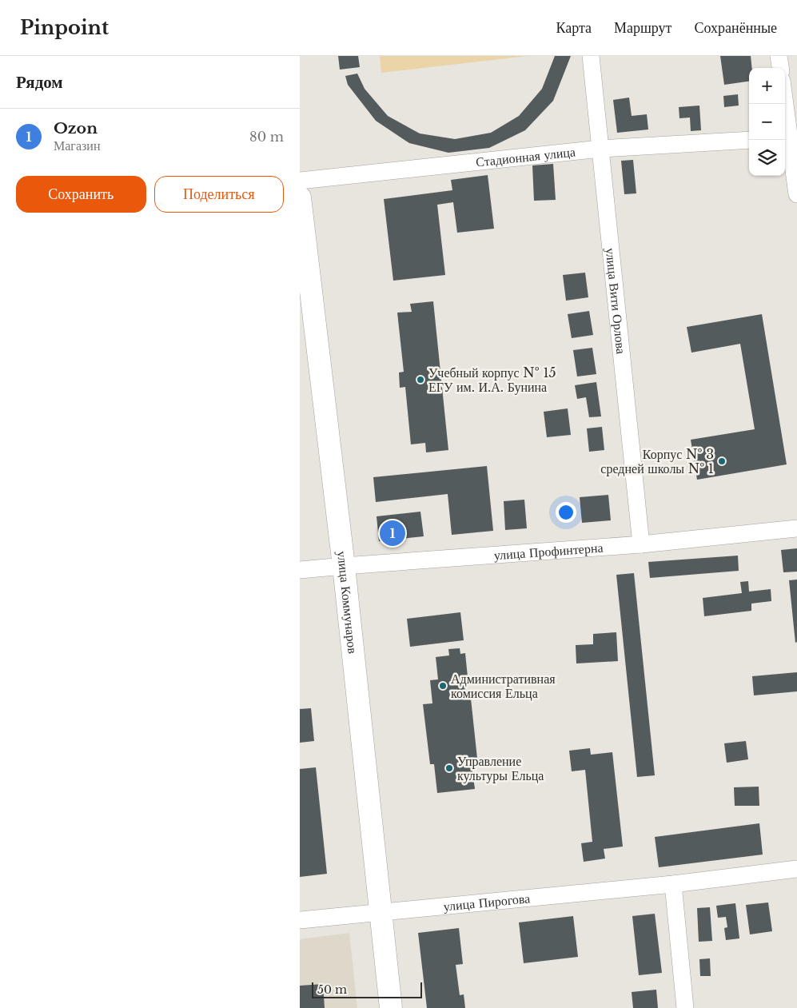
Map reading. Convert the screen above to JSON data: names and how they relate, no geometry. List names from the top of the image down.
{
  "streets": {
    "main road": ["улица Коммунаров"],
    "street": [
      "Стадионная улица",
      "улица Вити Орлова",
      "улица Профинтерна",
      "улица Пирогова"
    ]
  },
  "crossings": [
    ["Стадионная улица", "улица Вити Орлова"],
    ["улица Вити Орлова", "улица Профинтерна"],
    ["улица Профинтерна", "улица Коммунаров"],
    ["улица Коммунаров", "улица Пирогова"]
  ],
  "places": [
    "Учебный корпус № 15 ЕГУ им. И.А. Бунина",
    "Корпус № 3 средней школы № 1",
    "Административная комиссия Ельца",
    "Управление культуры Ельца"
  ],
  "scale_bar": "50 m",
  "page": {
    "header": "Pinpoint",
    "nav": ["Карта", "Маршрут", "Сохранённые"],
    "heading": "Рядом",
    "map_buttons": ["+", "−"],
    "list": [
      {
        "mark": "1",
        "name": "Ozon",
        "note": "Магазин",
        "value": "80 m"
      }
    ],
    "buttons": ["Сохранить", "Поделиться"],
    "pins": "1",
    "scale": "50 m"
  }
}
